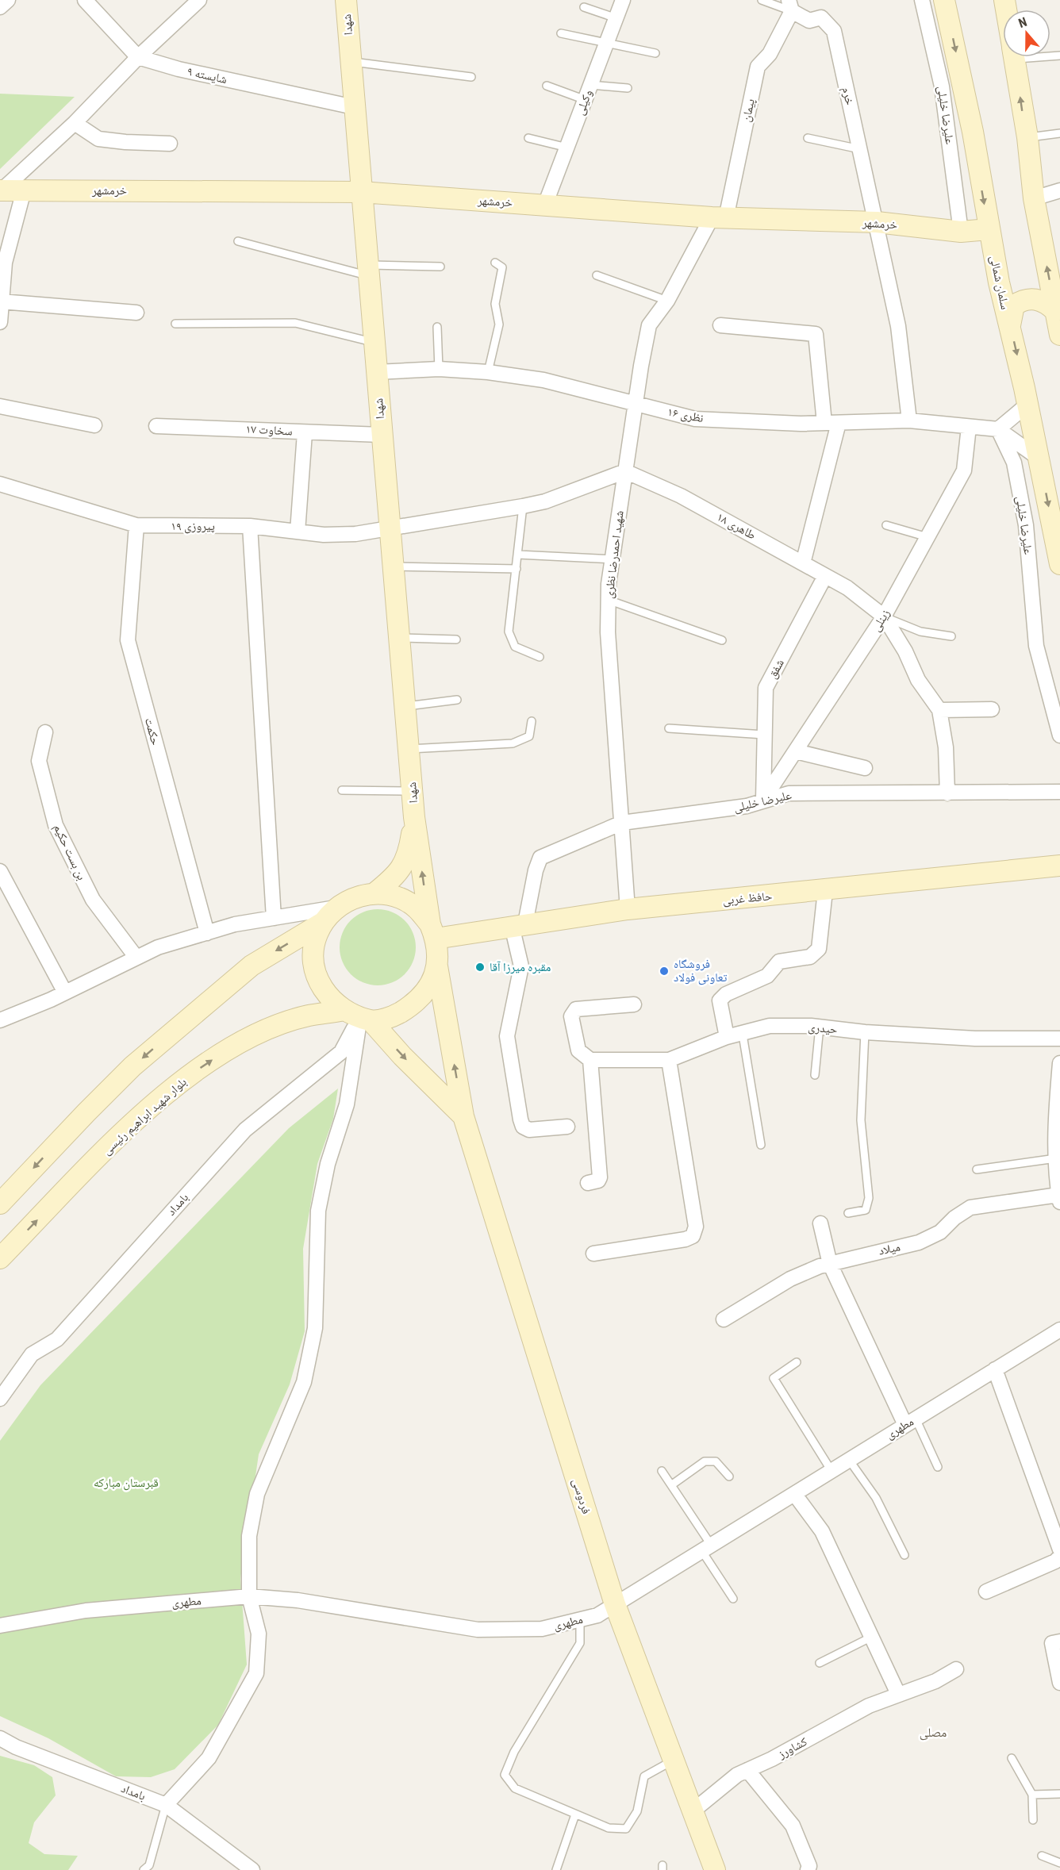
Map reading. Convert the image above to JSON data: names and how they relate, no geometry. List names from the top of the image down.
{
  "streets": {
    "main road": [
      "شهدا",
      "خرمشهر",
      "سلمان شمالی",
      "حافظ غربی",
      "بلوار شهید ابراهیم رئیسی",
      "فردوسی"
    ],
    "street": [
      "شایسته ۹",
      "خرم",
      "وکیلی",
      "پیمان",
      "علیرضا خلیلی",
      "نظری ۱۶",
      "سخاوت ۱۷",
      "پیروزی ۱۹",
      "طاهری ۱۸",
      "شهید احمدرضا نظری",
      "زینلی",
      "شفق",
      "حکمت",
      "بن بست حکیم",
      "حیدری",
      "بامداد",
      "میلاد",
      "مطهری",
      "کشاورز"
    ]
  },
  "crossings": [
    ["شهدا", "شایسته ۹"],
    ["شهدا", "خرمشهر"],
    ["شهدا", "نظری ۱۶"],
    ["شهدا", "سخاوت ۱۷"],
    ["شهدا", "پیروزی ۱۹"],
    ["خرم", "پیمان"],
    ["خرم", "خرمشهر"],
    ["خرم", "نظری ۱۶"],
    ["وکیلی", "خرمشهر"],
    ["پیمان", "خرمشهر"],
    ["پیمان", "شهید احمدرضا نظری"],
    ["علیرضا خلیلی", "خرمشهر"],
    ["علیرضا خلیلی", "نظری ۱۶"],
    ["علیرضا خلیلی", "طاهری ۱۸"],
    ["علیرضا خلیلی", "شهید احمدرضا نظری"],
    ["علیرضا خلیلی", "زینلی"],
    ["علیرضا خلیلی", "شفق"],
    ["علیرضا خلیلی", "حافظ غربی"],
    ["خرمشهر", "سلمان شمالی"],
    ["خرمشهر", "شهید احمدرضا نظری"],
    ["نظری ۱۶", "شهید احمدرضا نظری"],
    ["نظری ۱۶", "زینلی"],
    ["پیروزی ۱۹", "حکمت"],
    ["طاهری ۱۸", "شهید احمدرضا نظری"],
    ["طاهری ۱۸", "زینلی"],
    ["طاهری ۱۸", "شفق"],
    ["شهید احمدرضا نظری", "حافظ غربی"],
    ["زینلی", "شفق"],
    ["حافظ غربی", "بلوار شهید ابراهیم رئیسی"],
    ["حافظ غربی", "بامداد"],
    ["حافظ غربی", "فردوسی"],
    ["بلوار شهید ابراهیم رئیسی", "بامداد"],
    ["بلوار شهید ابراهیم رئیسی", "فردوسی"],
    ["بامداد", "فردوسی"],
    ["مطهری", "فردوسی"],
    ["فردوسی", "کشاورز"]
  ],
  "districts": ["مصلی"],
  "parks": ["قبرستان مبارکه"],
  "places": ["مقبره میرزا آقا", "فروشگاه تعاونی فولاد"],
  "north": "top"
}
